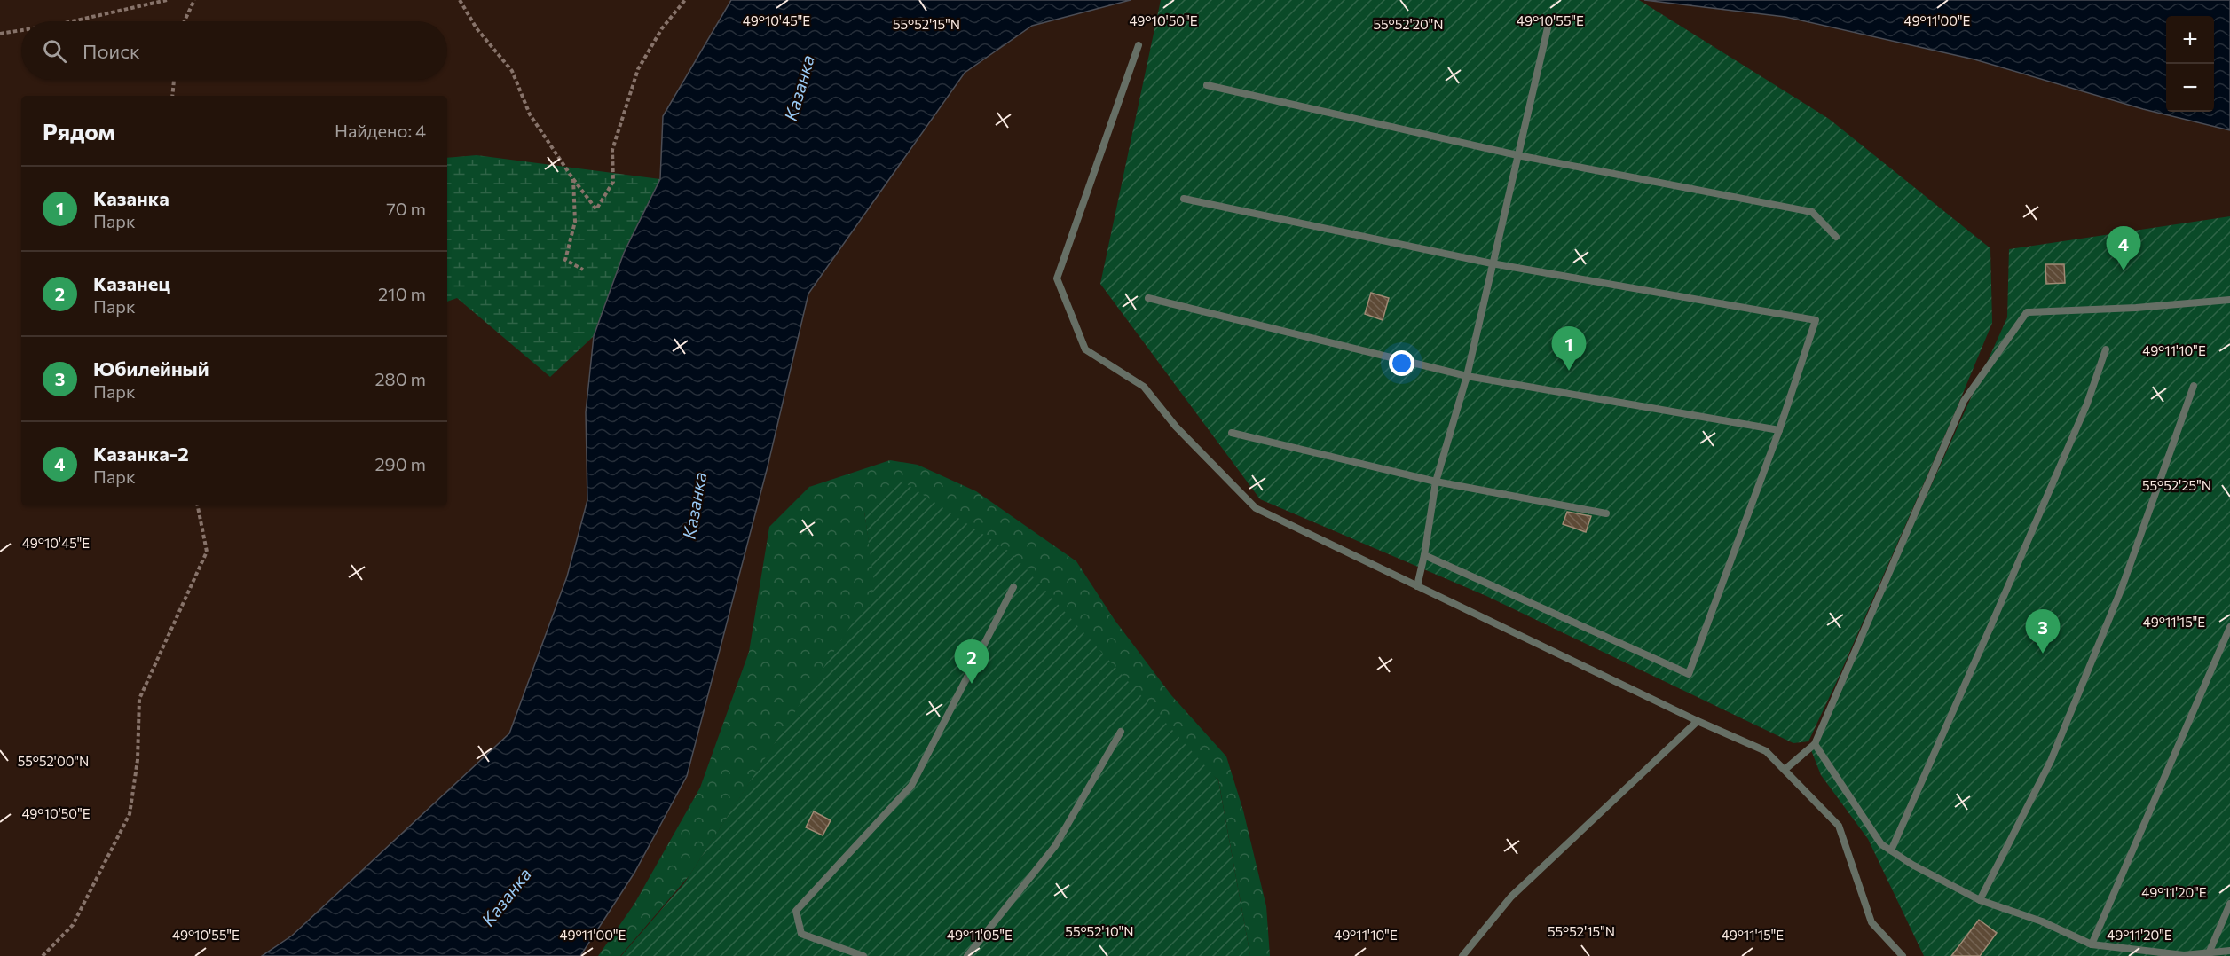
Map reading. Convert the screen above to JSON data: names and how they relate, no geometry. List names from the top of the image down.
{
  "water": ["Казанка"],
  "page": {
    "map_buttons": ["+", "−"],
    "search": "Поиск",
    "heading": ["Рядом", "Найдено: 4"],
    "list": [
      {
        "mark": "1",
        "name": "Казанка",
        "note": "Парк",
        "value": "70 m"
      },
      {
        "mark": "2",
        "name": "Казанец",
        "note": "Парк",
        "value": "210 m"
      },
      {
        "mark": "3",
        "name": "Юбилейный",
        "note": "Парк",
        "value": "280 m"
      },
      {
        "mark": "4",
        "name": "Казанка-2",
        "note": "Парк",
        "value": "290 m"
      }
    ],
    "pins": [
      "4",
      "1",
      "3",
      "2"
    ]
  },
  "coordinates": [
    "49°10'45\"E",
    "49°10'50\"E",
    "49°10'55\"E",
    "49°11'00\"E",
    "55°52'15\"N",
    "55°52'20\"N",
    "49°11'10\"E",
    "55°52'25\"N",
    "49°11'15\"E",
    "55°52'00\"N",
    "49°11'20\"E",
    "55°52'10\"N",
    "49°11'05\"E"
  ]
}
